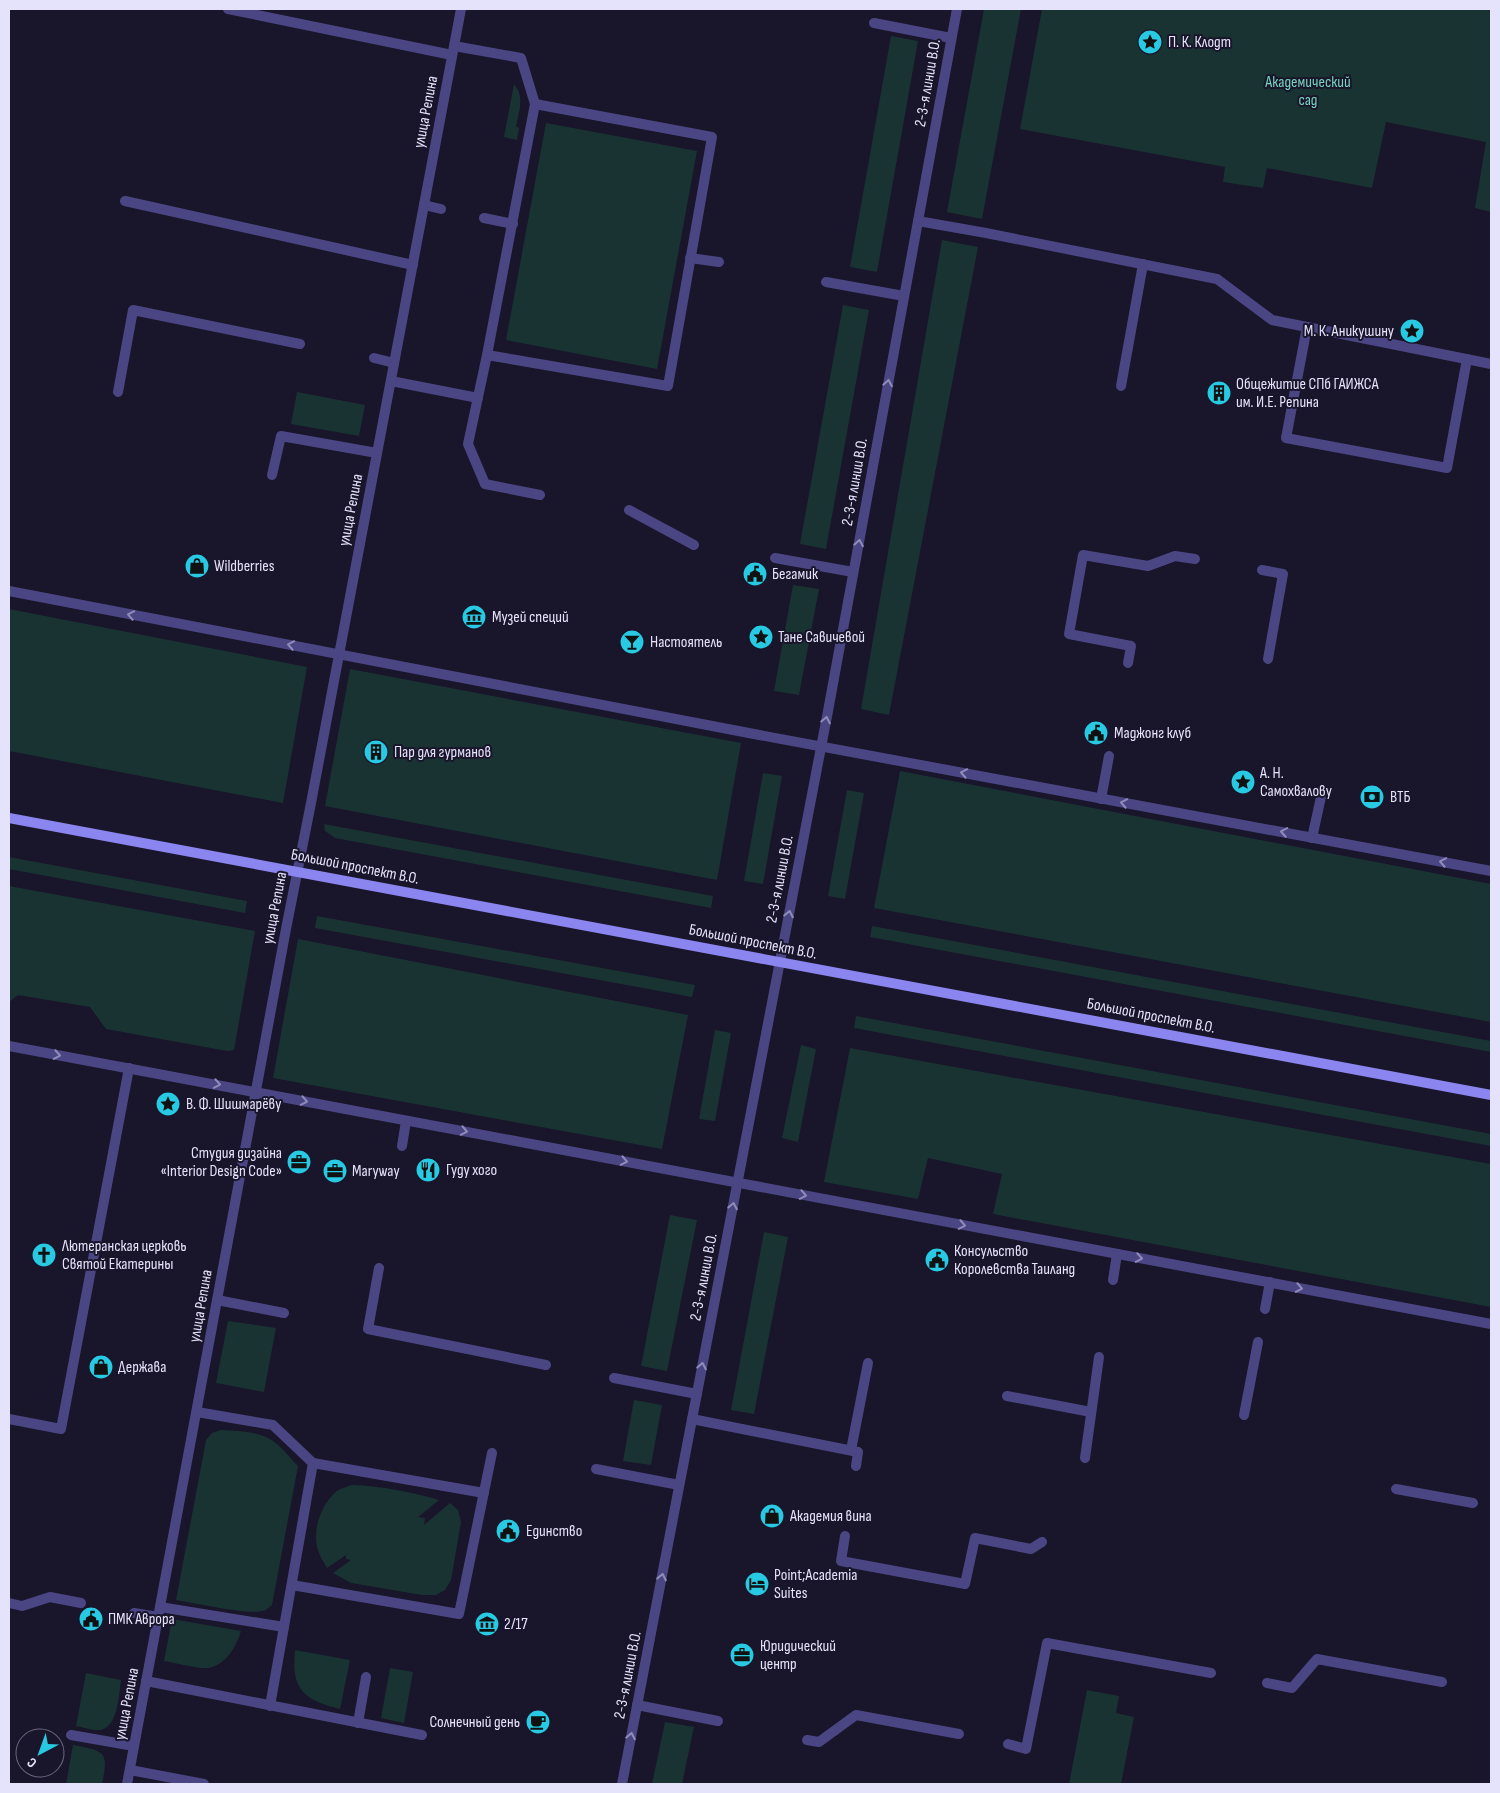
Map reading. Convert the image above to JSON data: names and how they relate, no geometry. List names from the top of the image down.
{
  "streets": {
    "main road": ["Большой проспект В.О."],
    "street": ["2-3-я линии В.О.", "улица Репина"]
  },
  "crossings": [
    ["2-3-я линии В.О.", "Большой проспект В.О."],
    ["улица Репина", "Большой проспект В.О."]
  ],
  "one_way": ["2-3-я линии В.О."],
  "parks": ["Академический сад"],
  "places": {
    "place": [
      "П. К. Клодт",
      "М. К. Аникушину",
      "Тане Савичевой",
      "А. Н. Самохвалову",
      "В. Ф. Шишмарёву"
    ],
    "building": ["Общежитие СПб ГАИЖСА им. И.Е. Репина", "Пар для гурманов"],
    "shop": ["Wildberries", "Держава", "Академия вина"],
    "public building": [
      "Бегамик",
      "Маджонг клуб",
      "Консульство Королевства Таиланд",
      "Единство",
      "ПМК Аврора"
    ],
    "museum": ["Музей специй", "2/17"],
    "bar": ["Настоятель"],
    "bank": ["ВТБ"],
    "office": ["Студия дизайна «Interior Design Code»", "Maryway", "Юридический центр"],
    "restaurant": ["Гуду хого"],
    "church": ["Лютеранская церковь Святой Екатерины"],
    "hotel": ["Point;Academia Suites"],
    "cafe": ["Солнечный день"]
  },
  "north": "bottom left"
}
